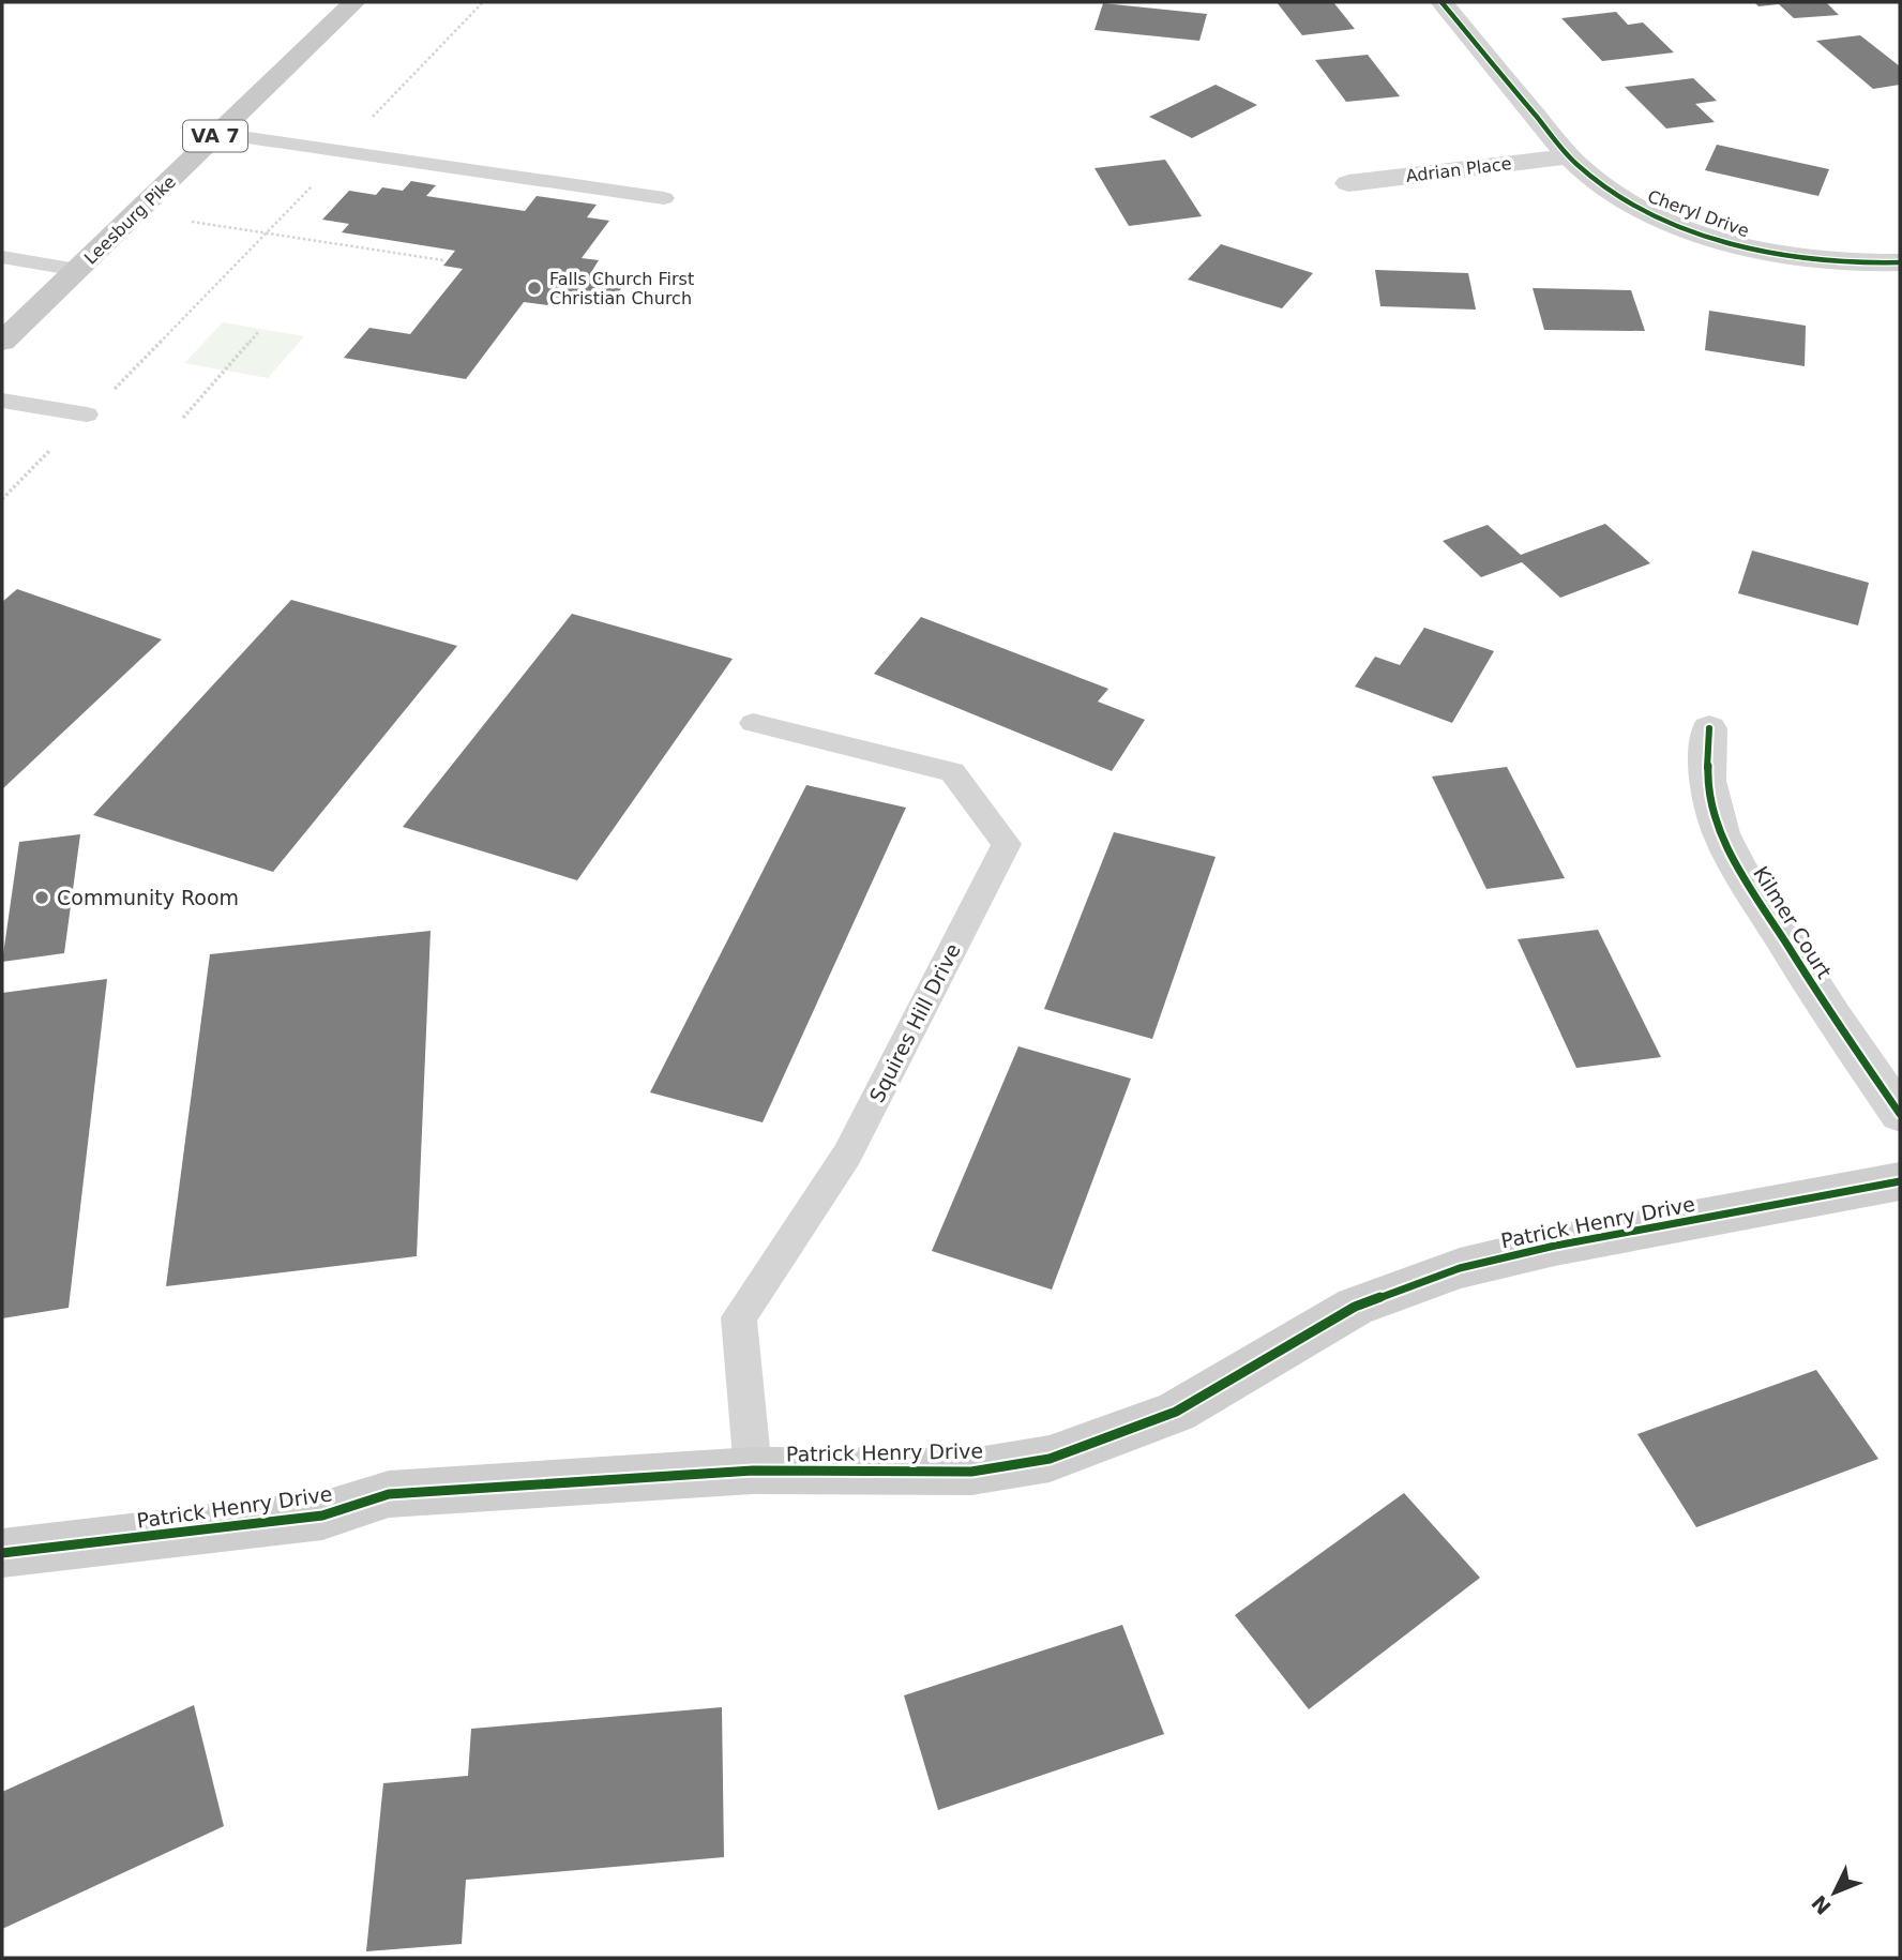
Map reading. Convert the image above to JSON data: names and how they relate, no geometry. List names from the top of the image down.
{
  "streets": {
    "main road": ["VA 7", "Leesburg Pike"],
    "street": [
      "Adrian Place",
      "Cheryl Drive",
      "Kilmer Court",
      "Patrick Henry Drive"
    ],
    "lane": ["Squires Hill Drive"]
  },
  "crossings": [
    ["Adrian Place", "Cheryl Drive"],
    ["Squires Hill Drive", "Patrick Henry Drive"]
  ],
  "places": ["Falls Church First Christian Church", "Community Room"],
  "north": "bottom left"
}
